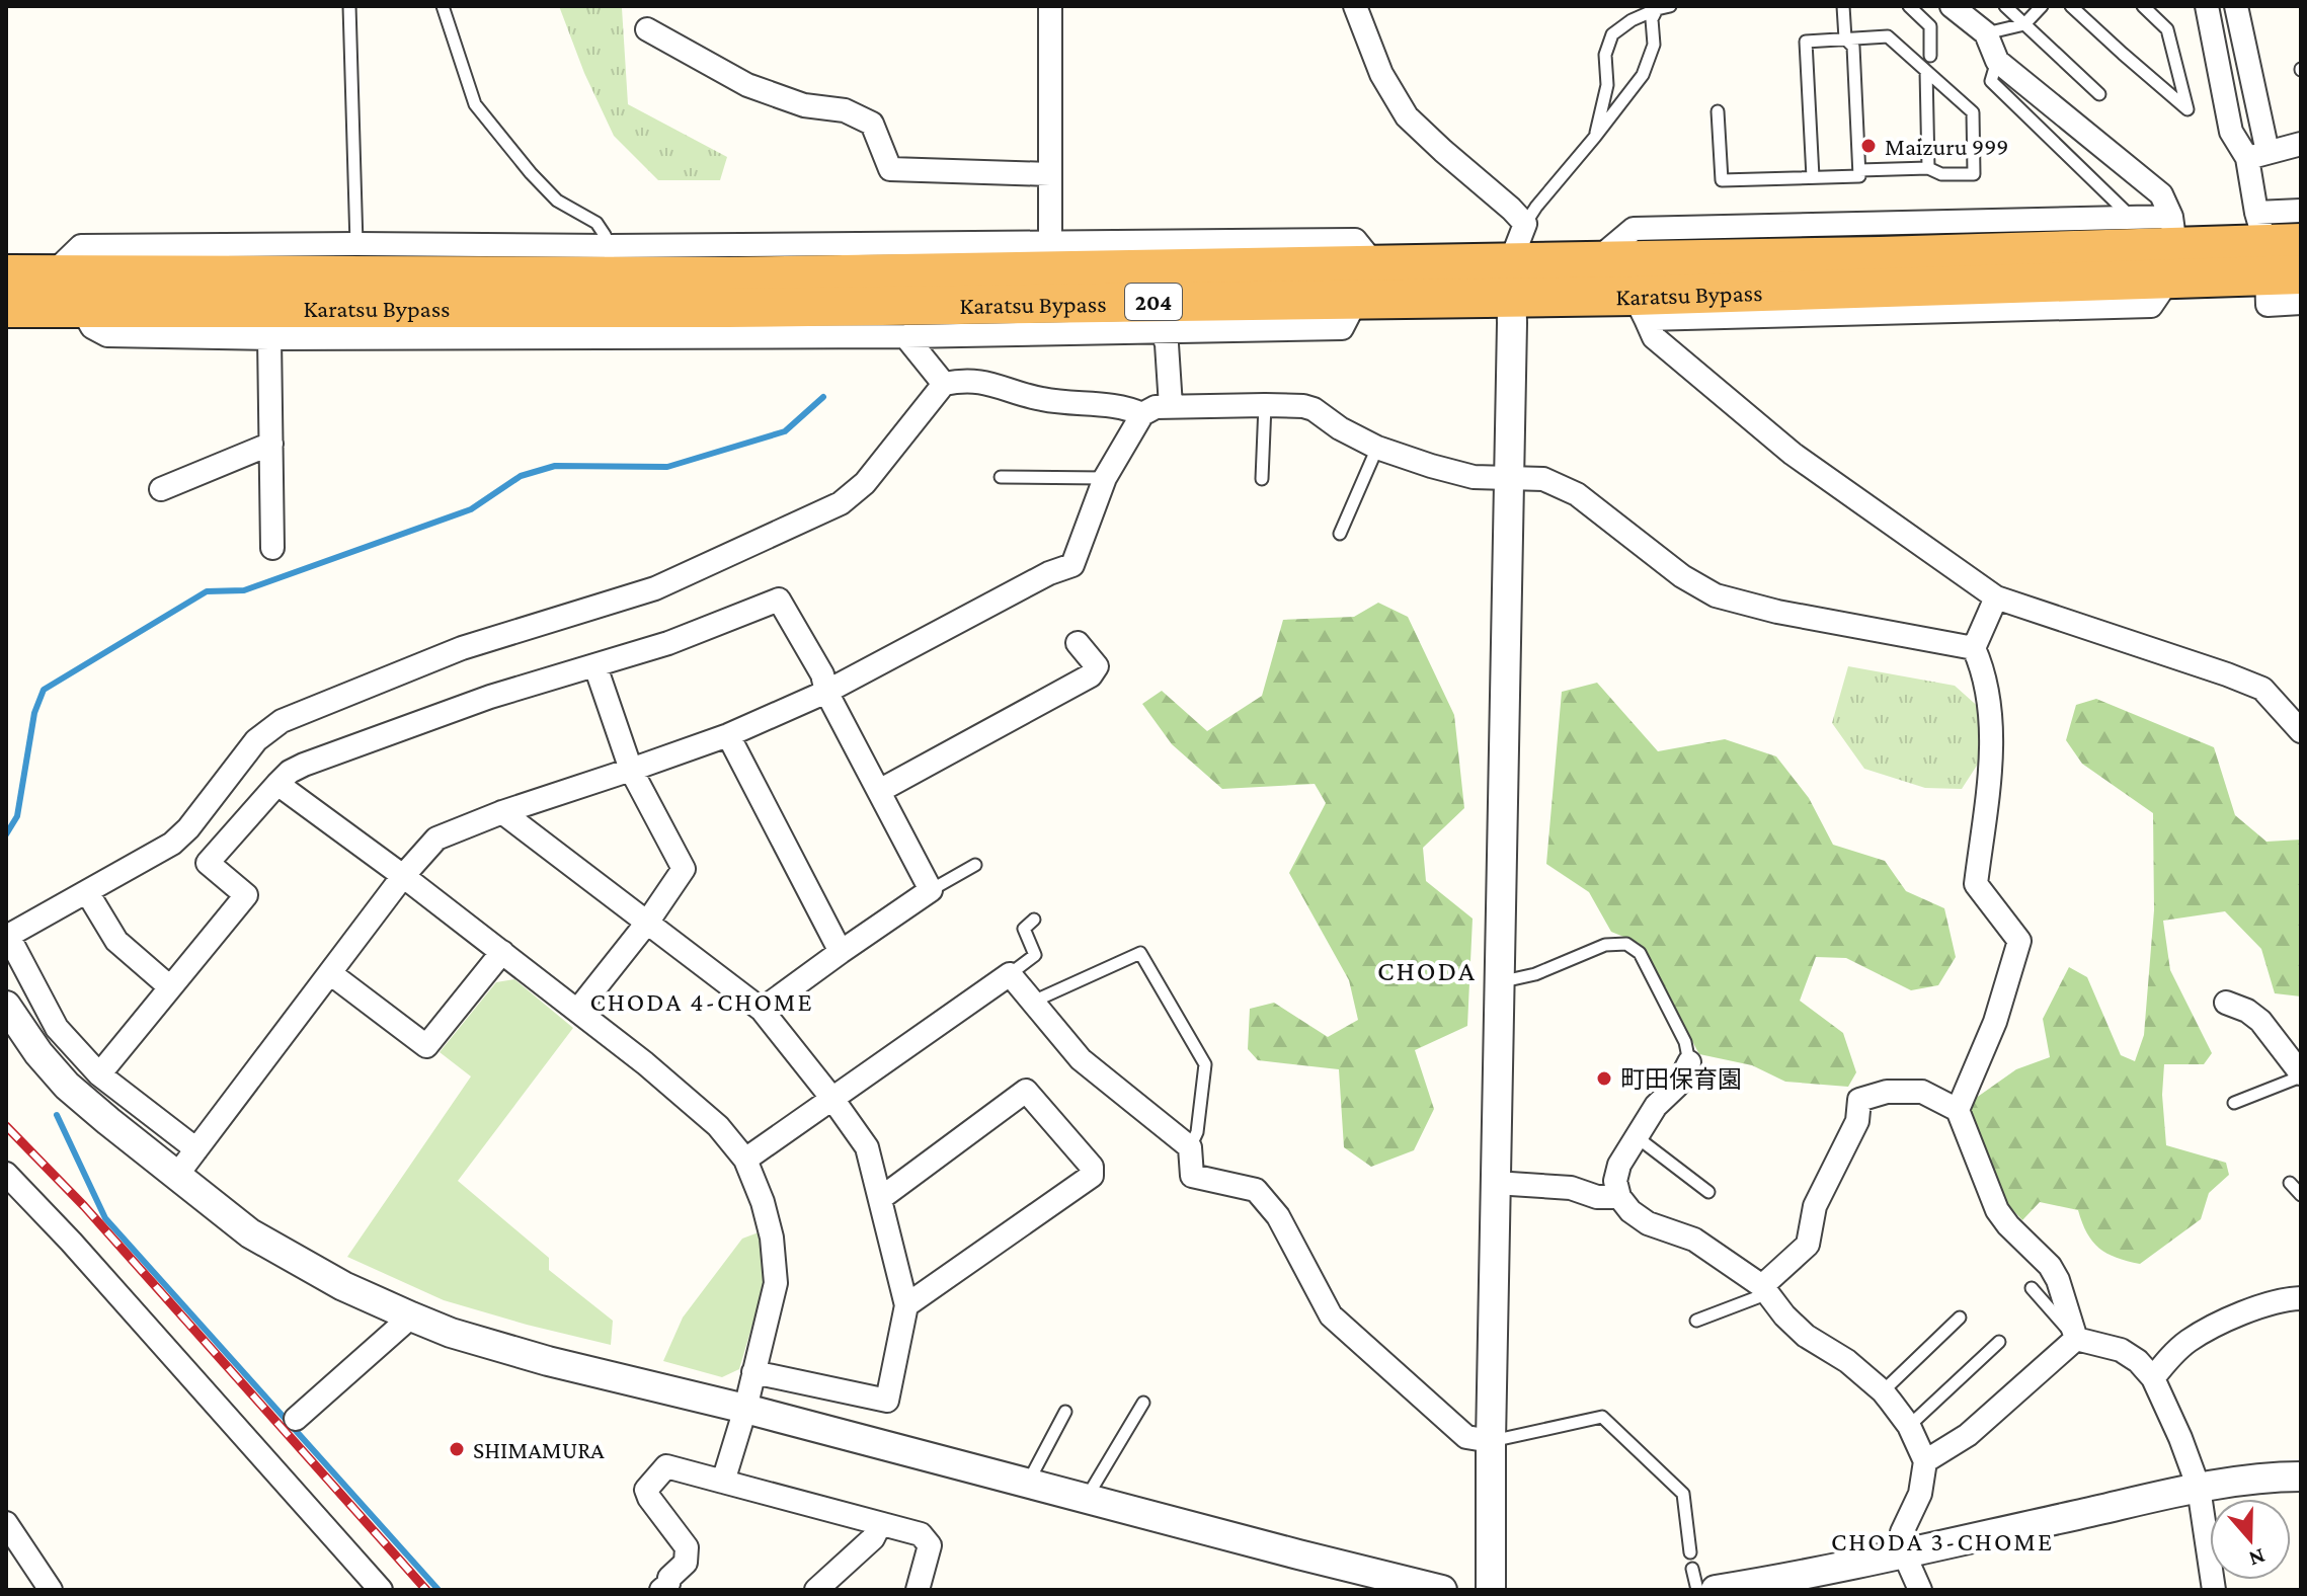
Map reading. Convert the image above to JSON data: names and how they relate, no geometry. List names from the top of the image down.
{
  "streets": {
    "highway": ["Karatsu Bypass", "204"]
  },
  "districts": ["CHODA", "CHODA 4-CHOME", "CHODA 3-CHOME"],
  "places": ["Maizuru 999", "町田保育園", "SHIMAMURA"],
  "north": "bottom"
}
